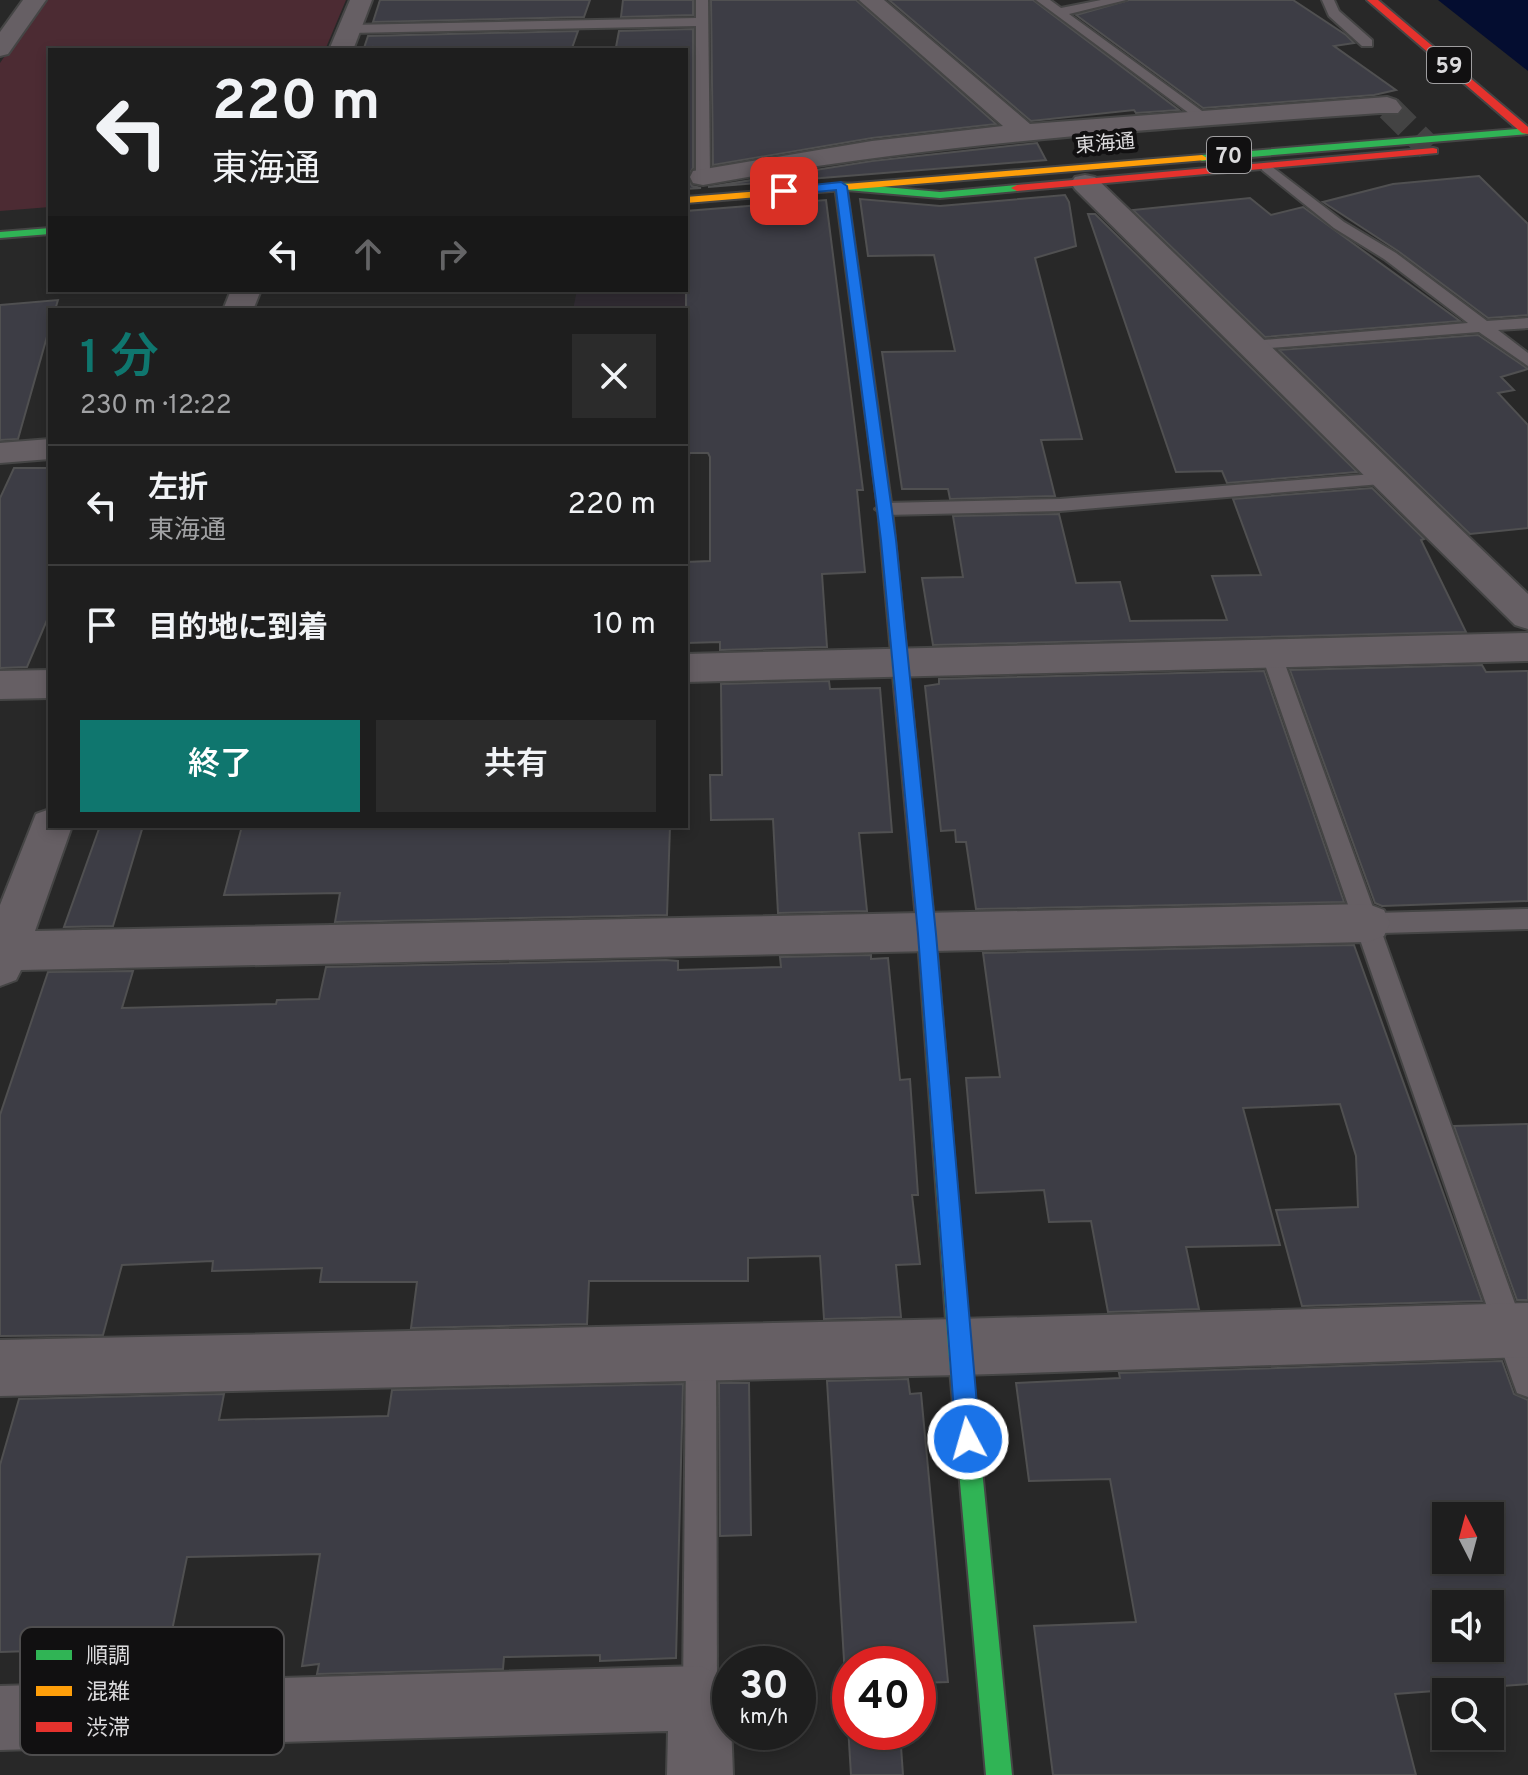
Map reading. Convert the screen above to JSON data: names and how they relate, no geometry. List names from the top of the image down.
{
  "streets": {
    "main road": ["59", "東海通", "70"]
  },
  "crossings": [
    ["59", "東海通"]
  ],
  "legend": ["順調", "混雑", "渋滞"],
  "north": "top",
  "page": {
    "turn": ["220 m", "東海通"],
    "heading": ["1 分", "230 m · 12:22"],
    "list": [
      {
        "name": "左折",
        "note": "東海通",
        "value": "220 m"
      },
      {
        "name": "目的地に到着",
        "value": "10 m"
      }
    ],
    "buttons": ["終了", "共有"],
    "speed": "30 km/h",
    "limit": "40"
  }
}
